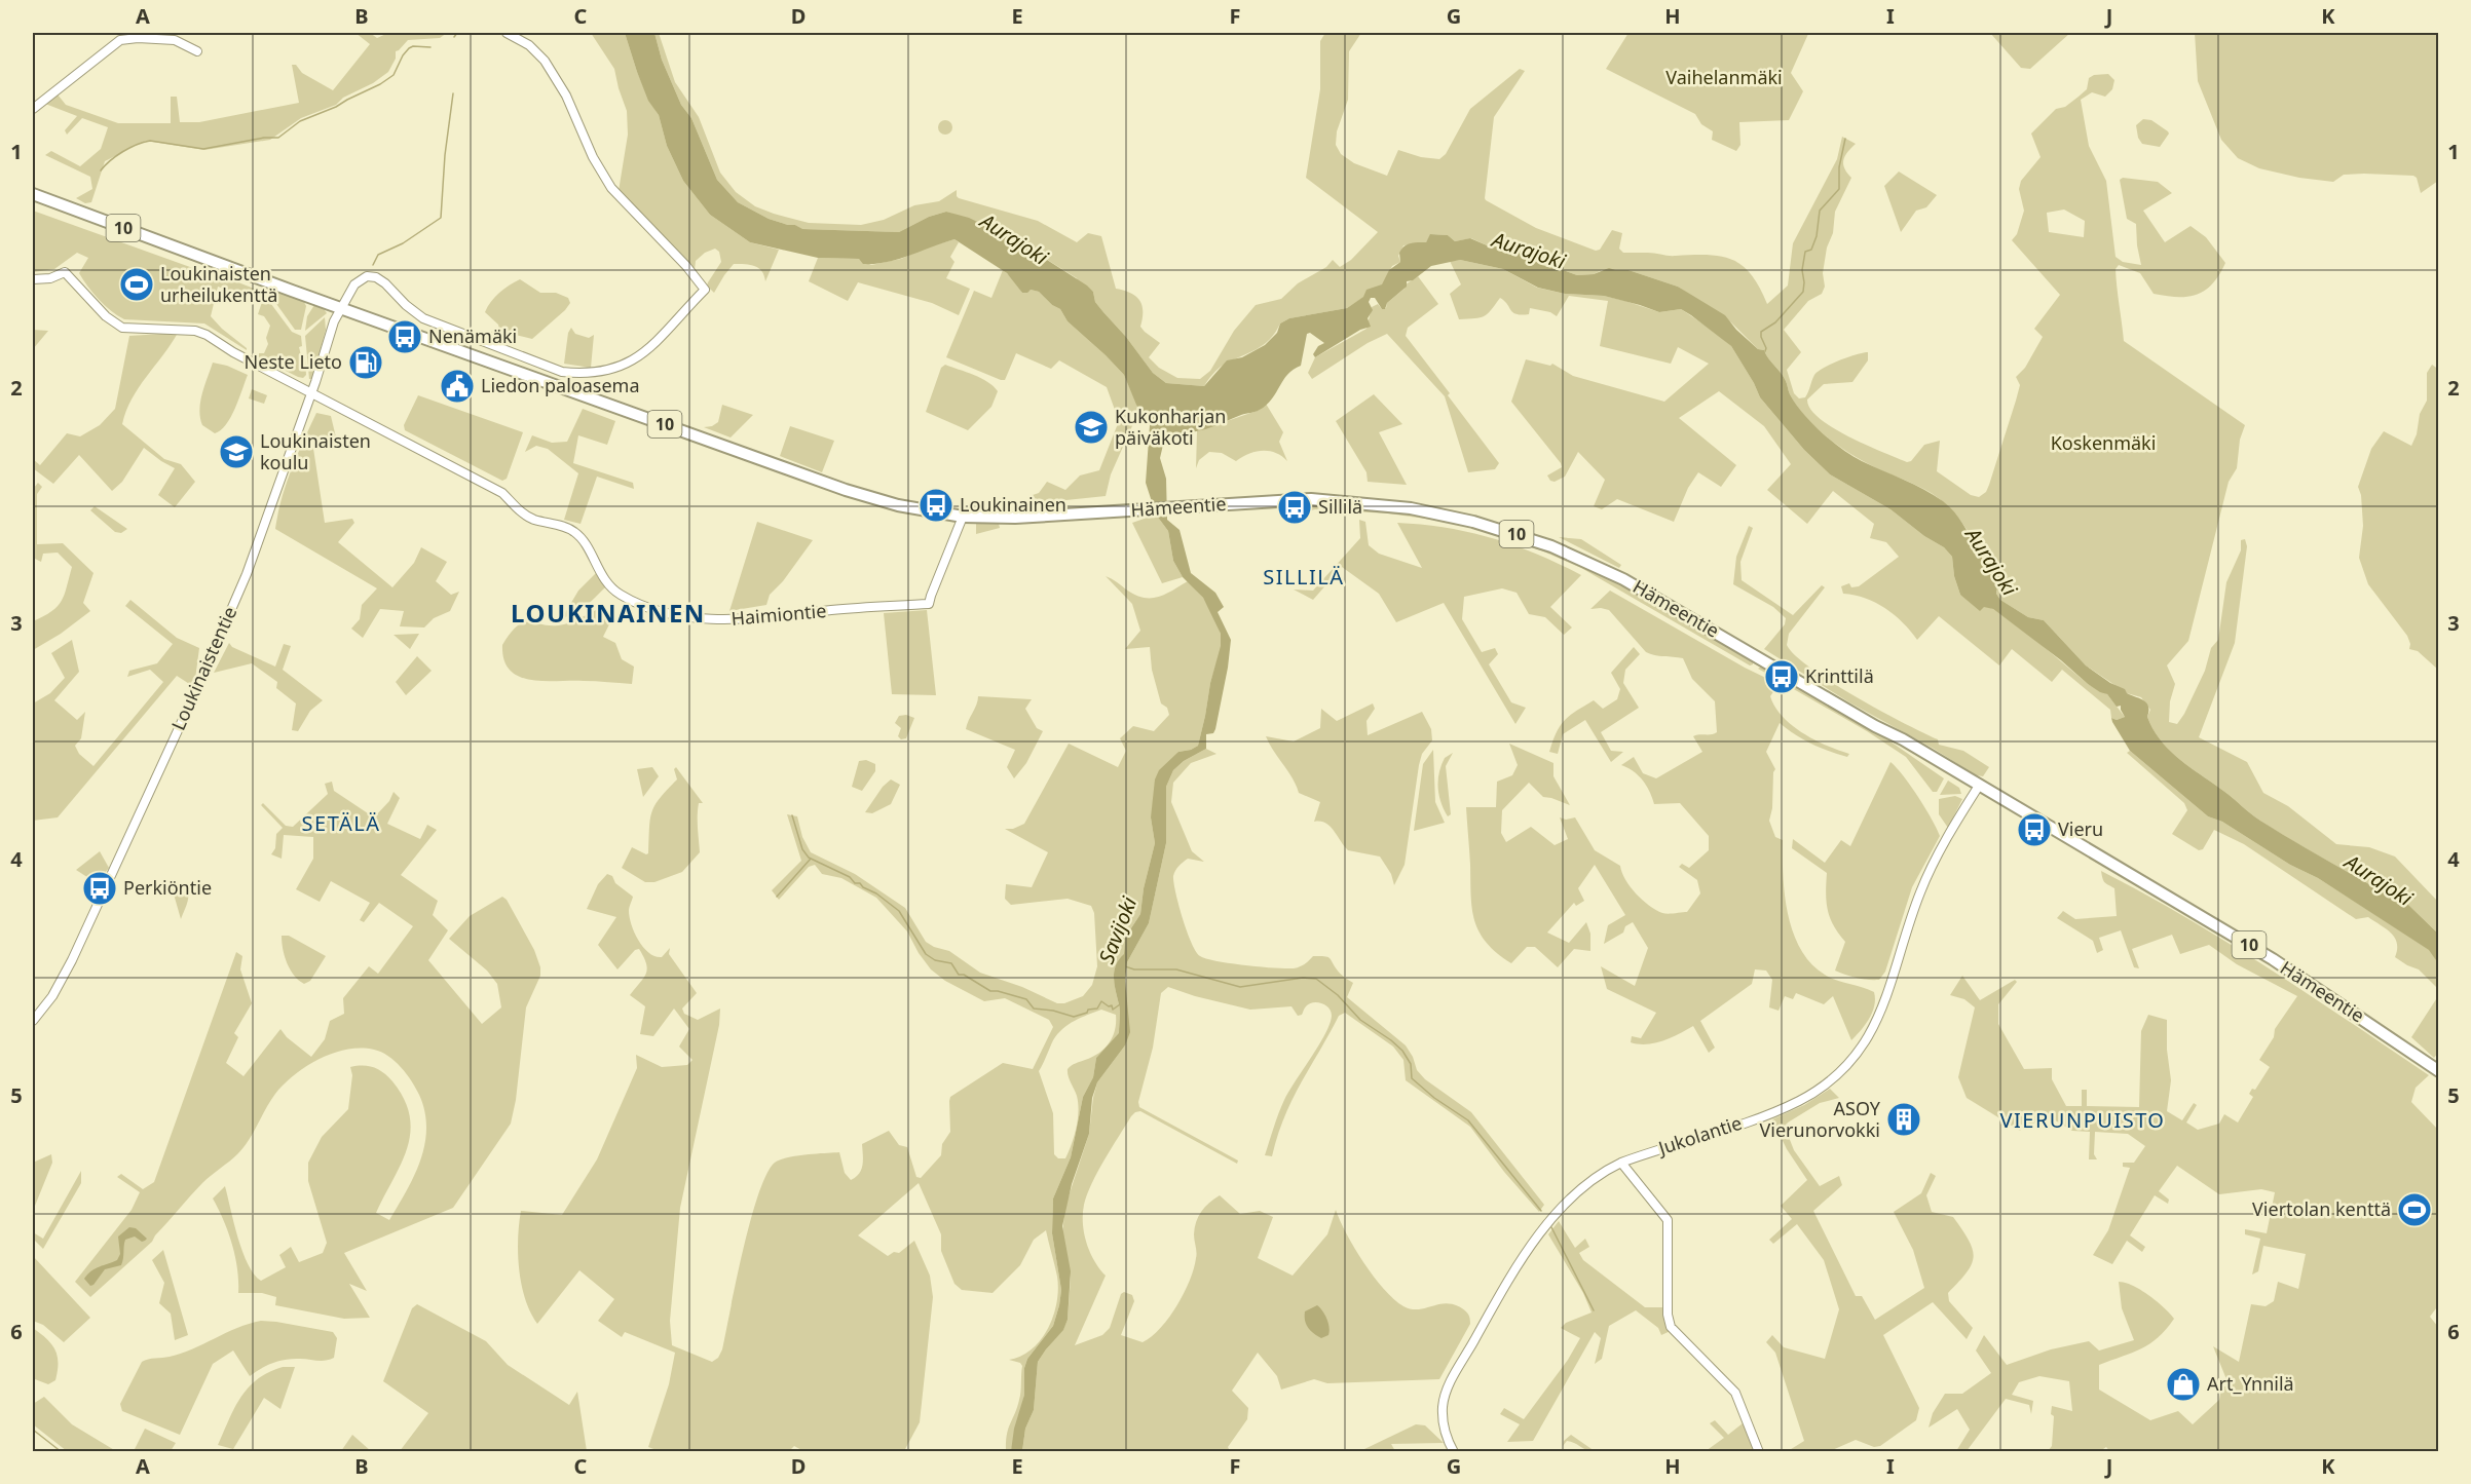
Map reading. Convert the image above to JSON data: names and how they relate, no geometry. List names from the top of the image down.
{
  "streets": {
    "highway": ["10", "Hämeentie"],
    "street": ["Haimiontie", "Loukinaistentie", "Jukolantie"]
  },
  "crossings": [
    ["Hämeentie", "Haimiontie"],
    ["Hämeentie", "Loukinaistentie"],
    ["Hämeentie", "Jukolantie"],
    ["Haimiontie", "Loukinaistentie"]
  ],
  "districts": [
    "SILLILÄ",
    "LOUKINAINEN",
    "SETÄLÄ",
    "VIERUNPUISTO"
  ],
  "water": ["Aurajoki", "Savijoki"],
  "parks": ["Vaihelanmäki", "Koskenmäki"],
  "places": {
    "sports": ["Loukinaisten urheilukenttä", "Viertolan kenttä"],
    "bus stop": [
      "Nenämäki",
      "Loukinainen",
      "Sillilä",
      "Krinttilä",
      "Vieru",
      "Perkiöntie"
    ],
    "fuel station": ["Neste Lieto"],
    "public building": ["Liedon paloasema"],
    "school or university": ["Kukonharjan päiväkoti", "Loukinaisten koulu"],
    "building": ["ASOY Vierunorvokki"],
    "shop": ["Art_Ynnilä"]
  },
  "grid": {
    "columns": [
      "A",
      "B",
      "C",
      "D",
      "E",
      "F",
      "G",
      "H",
      "I",
      "J",
      "K"
    ],
    "rows": [
      "1",
      "2",
      "3",
      "4",
      "5",
      "6"
    ]
  }
}
